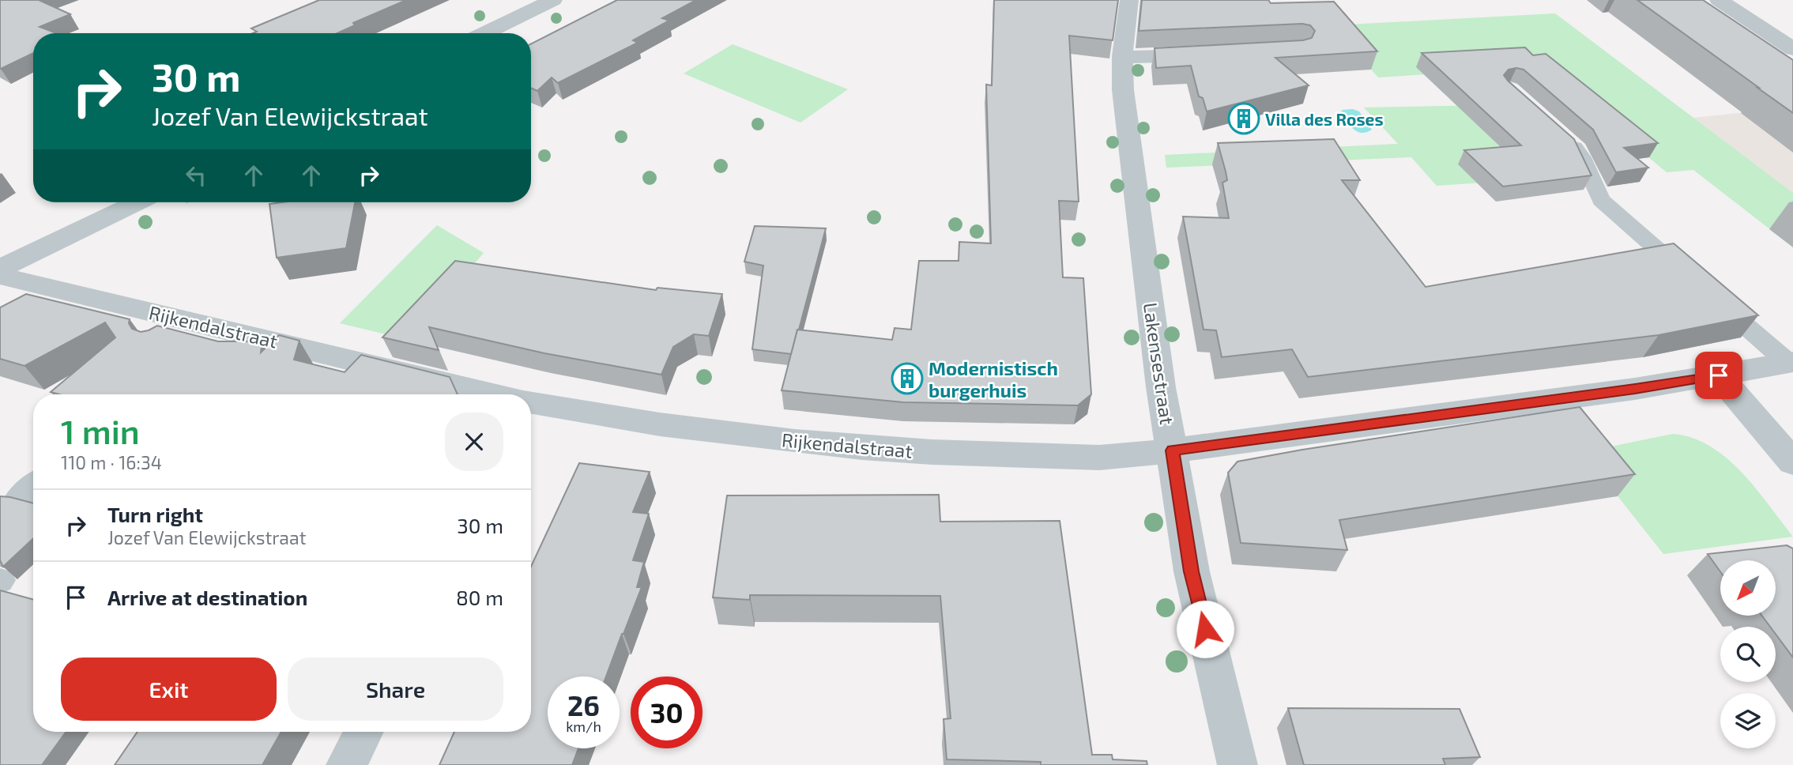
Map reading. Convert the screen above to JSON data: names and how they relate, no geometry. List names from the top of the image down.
{
  "streets": {
    "street": ["Rijkendalstraat", "Lakensestraat"]
  },
  "crossings": [
    ["Rijkendalstraat", "Lakensestraat"]
  ],
  "places": {
    "building": ["Villa des Roses", "Modernistisch burgerhuis"]
  },
  "north": "bottom left",
  "page": {
    "turn": ["30 m", "Jozef Van Elewijckstraat"],
    "heading": ["1 min", "110 m · 16:34"],
    "list": [
      {
        "name": "Turn right",
        "note": "Jozef Van Elewijckstraat",
        "value": "30 m"
      },
      {
        "name": "Arrive at destination",
        "value": "80 m"
      }
    ],
    "buttons": ["Exit", "Share"],
    "speed": "26 km/h",
    "limit": "30"
  }
}
